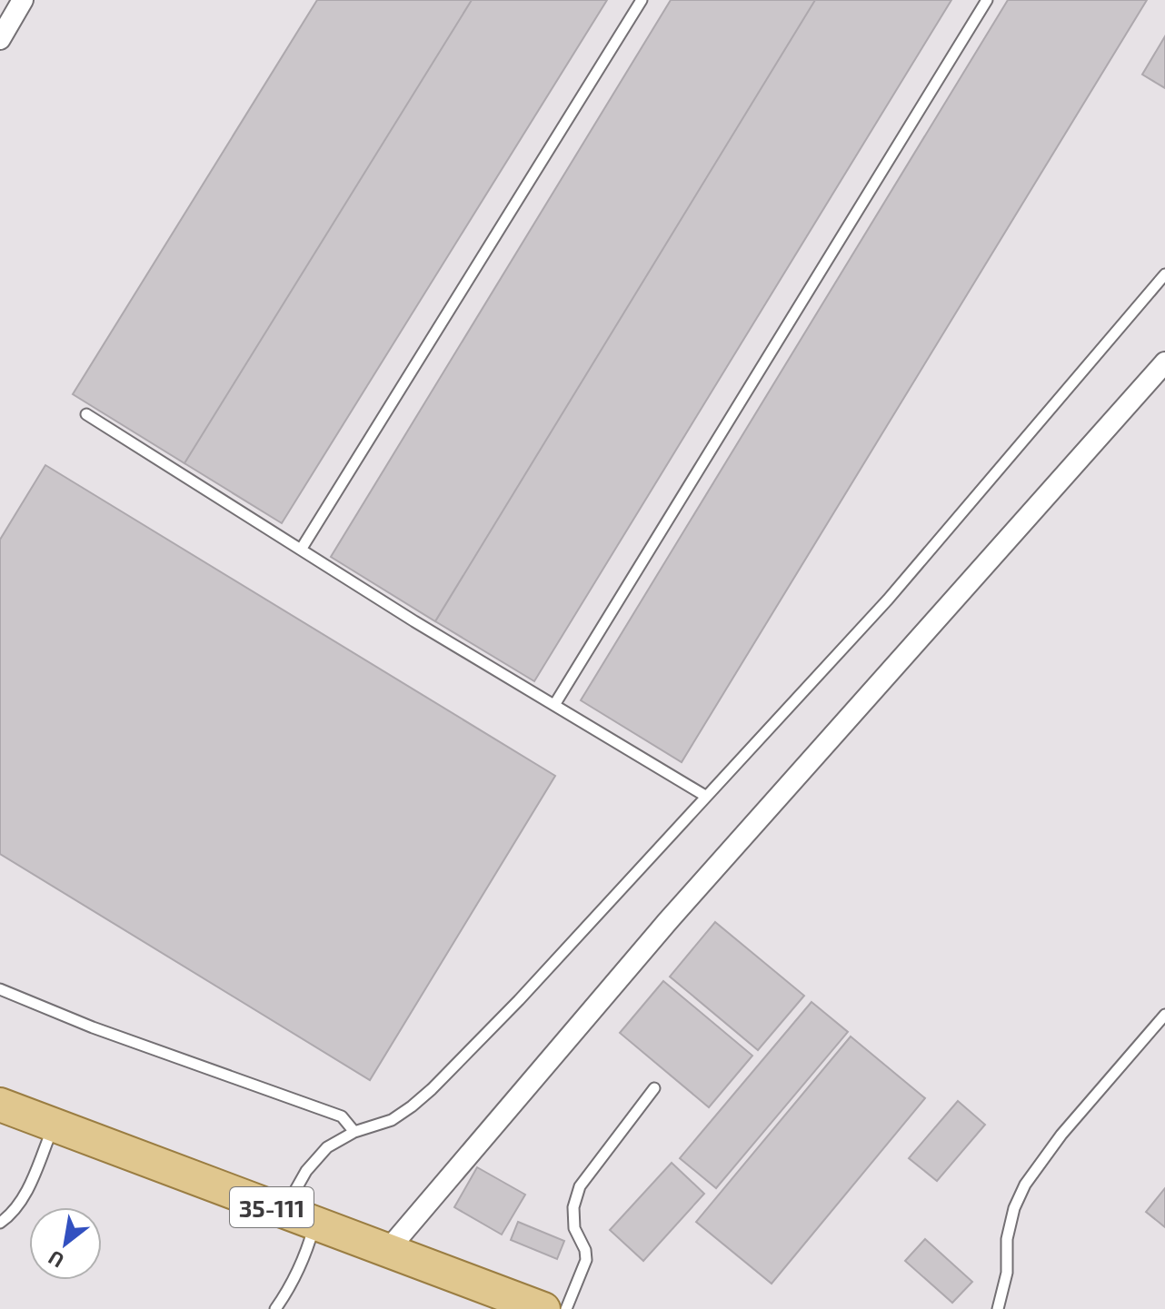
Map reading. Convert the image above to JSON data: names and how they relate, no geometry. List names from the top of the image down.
{
  "streets": {
    "main road": ["35-111"]
  },
  "north": "bottom left"
}
